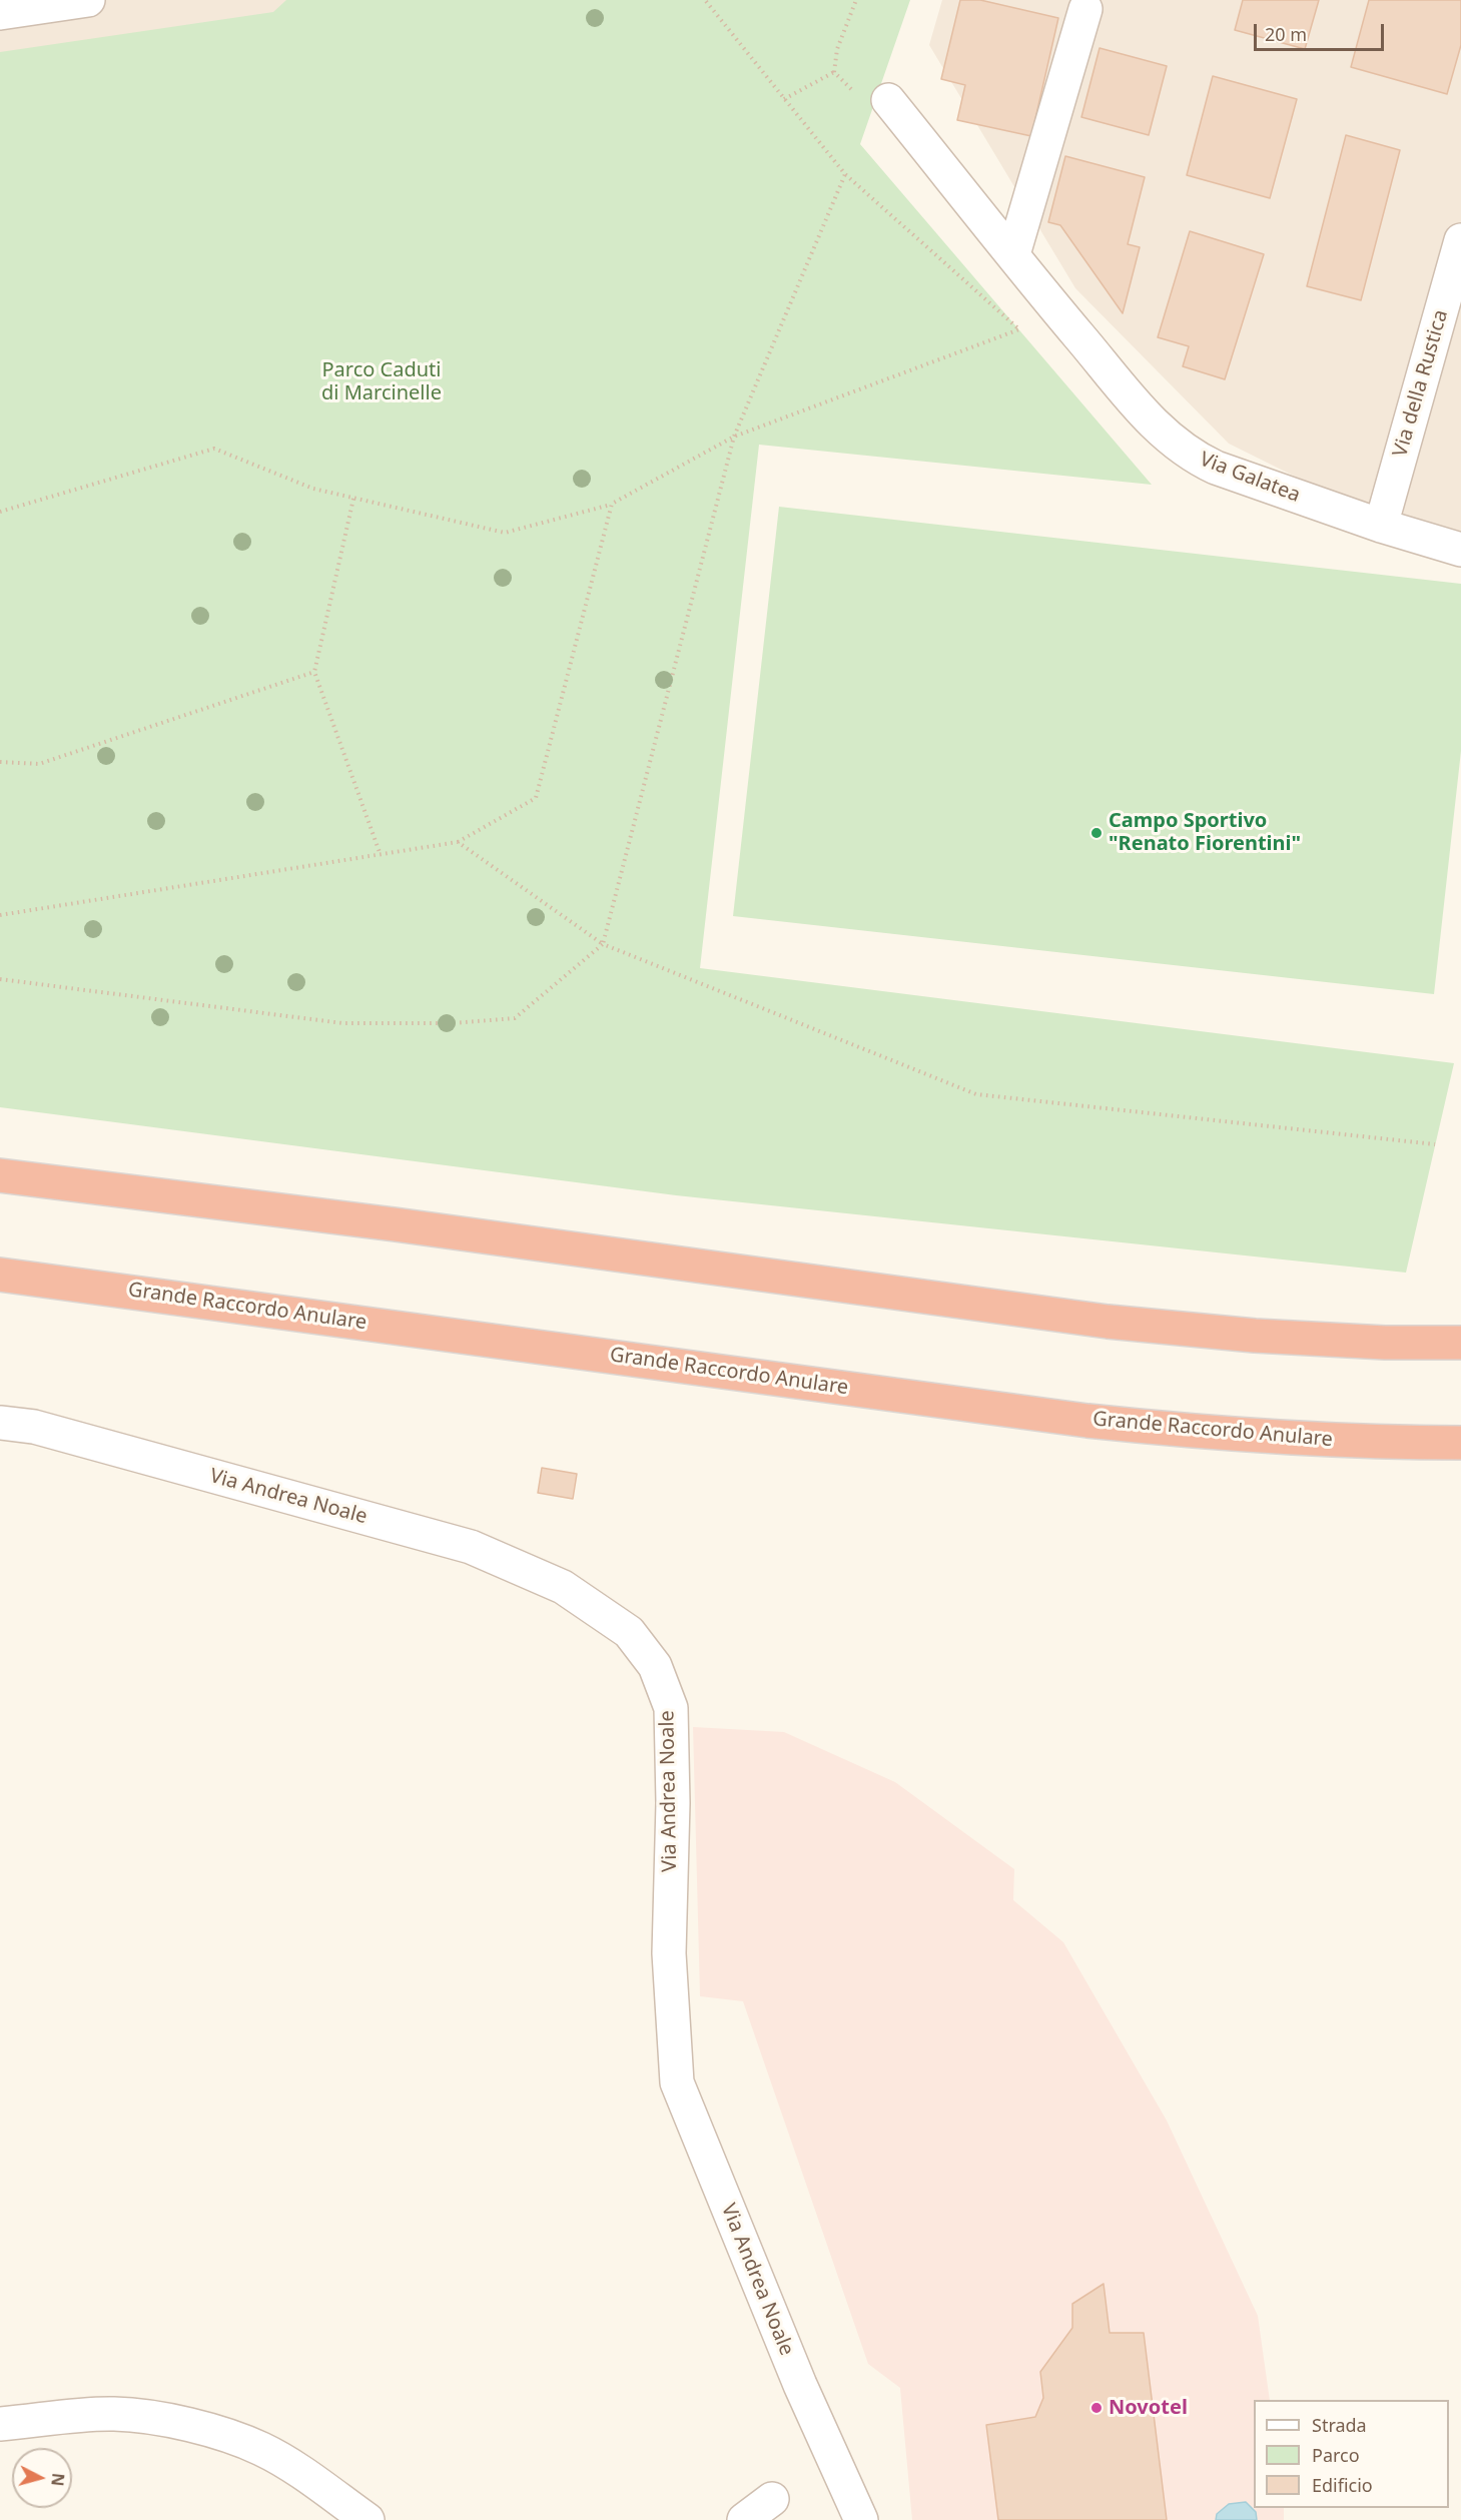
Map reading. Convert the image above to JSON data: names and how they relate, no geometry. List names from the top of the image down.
{
  "streets": {
    "highway": ["Grande Raccordo Anulare"],
    "street": ["Via della Rustica", "Via Galatea", "Via Andrea Noale"]
  },
  "crossings": [
    ["Via della Rustica", "Via Galatea"]
  ],
  "parks": ["Parco Caduti di Marcinelle"],
  "places": ["Campo Sportivo \"Renato Fiorentini\"", "Novotel"],
  "legend": ["Strada", "Parco", "Edificio"],
  "scale_bar": "20 m",
  "north": "right"
}
